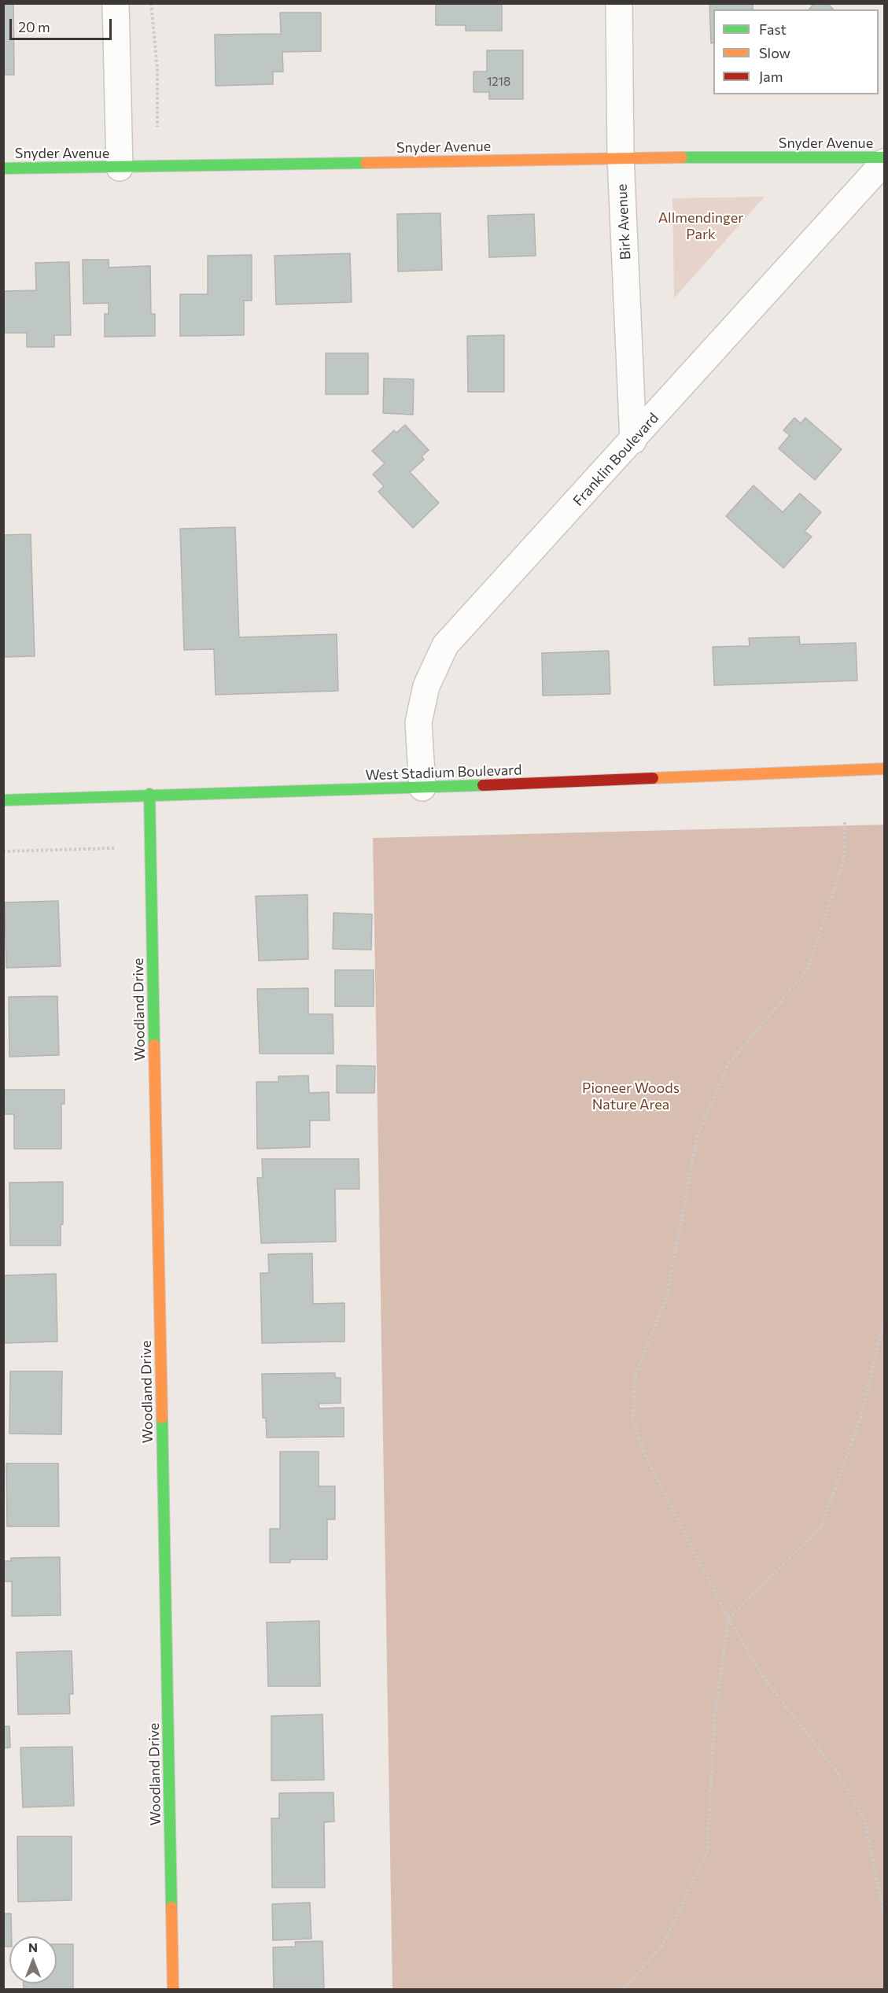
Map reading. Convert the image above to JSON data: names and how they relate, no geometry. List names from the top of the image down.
{
  "streets": {
    "street": [
      "Snyder Avenue",
      "Birk Avenue",
      "Franklin Boulevard",
      "West Stadium Boulevard",
      "Woodland Drive"
    ]
  },
  "crossings": [
    ["Snyder Avenue", "Birk Avenue"],
    ["Birk Avenue", "Franklin Boulevard"],
    ["Franklin Boulevard", "West Stadium Boulevard"],
    ["West Stadium Boulevard", "Woodland Drive"]
  ],
  "parks": ["Allmendinger Park", "Pioneer Woods Nature Area"],
  "house_numbers": ["1218"],
  "legend": ["Fast", "Slow", "Jam"],
  "scale_bar": "20 m",
  "north": "top"
}
